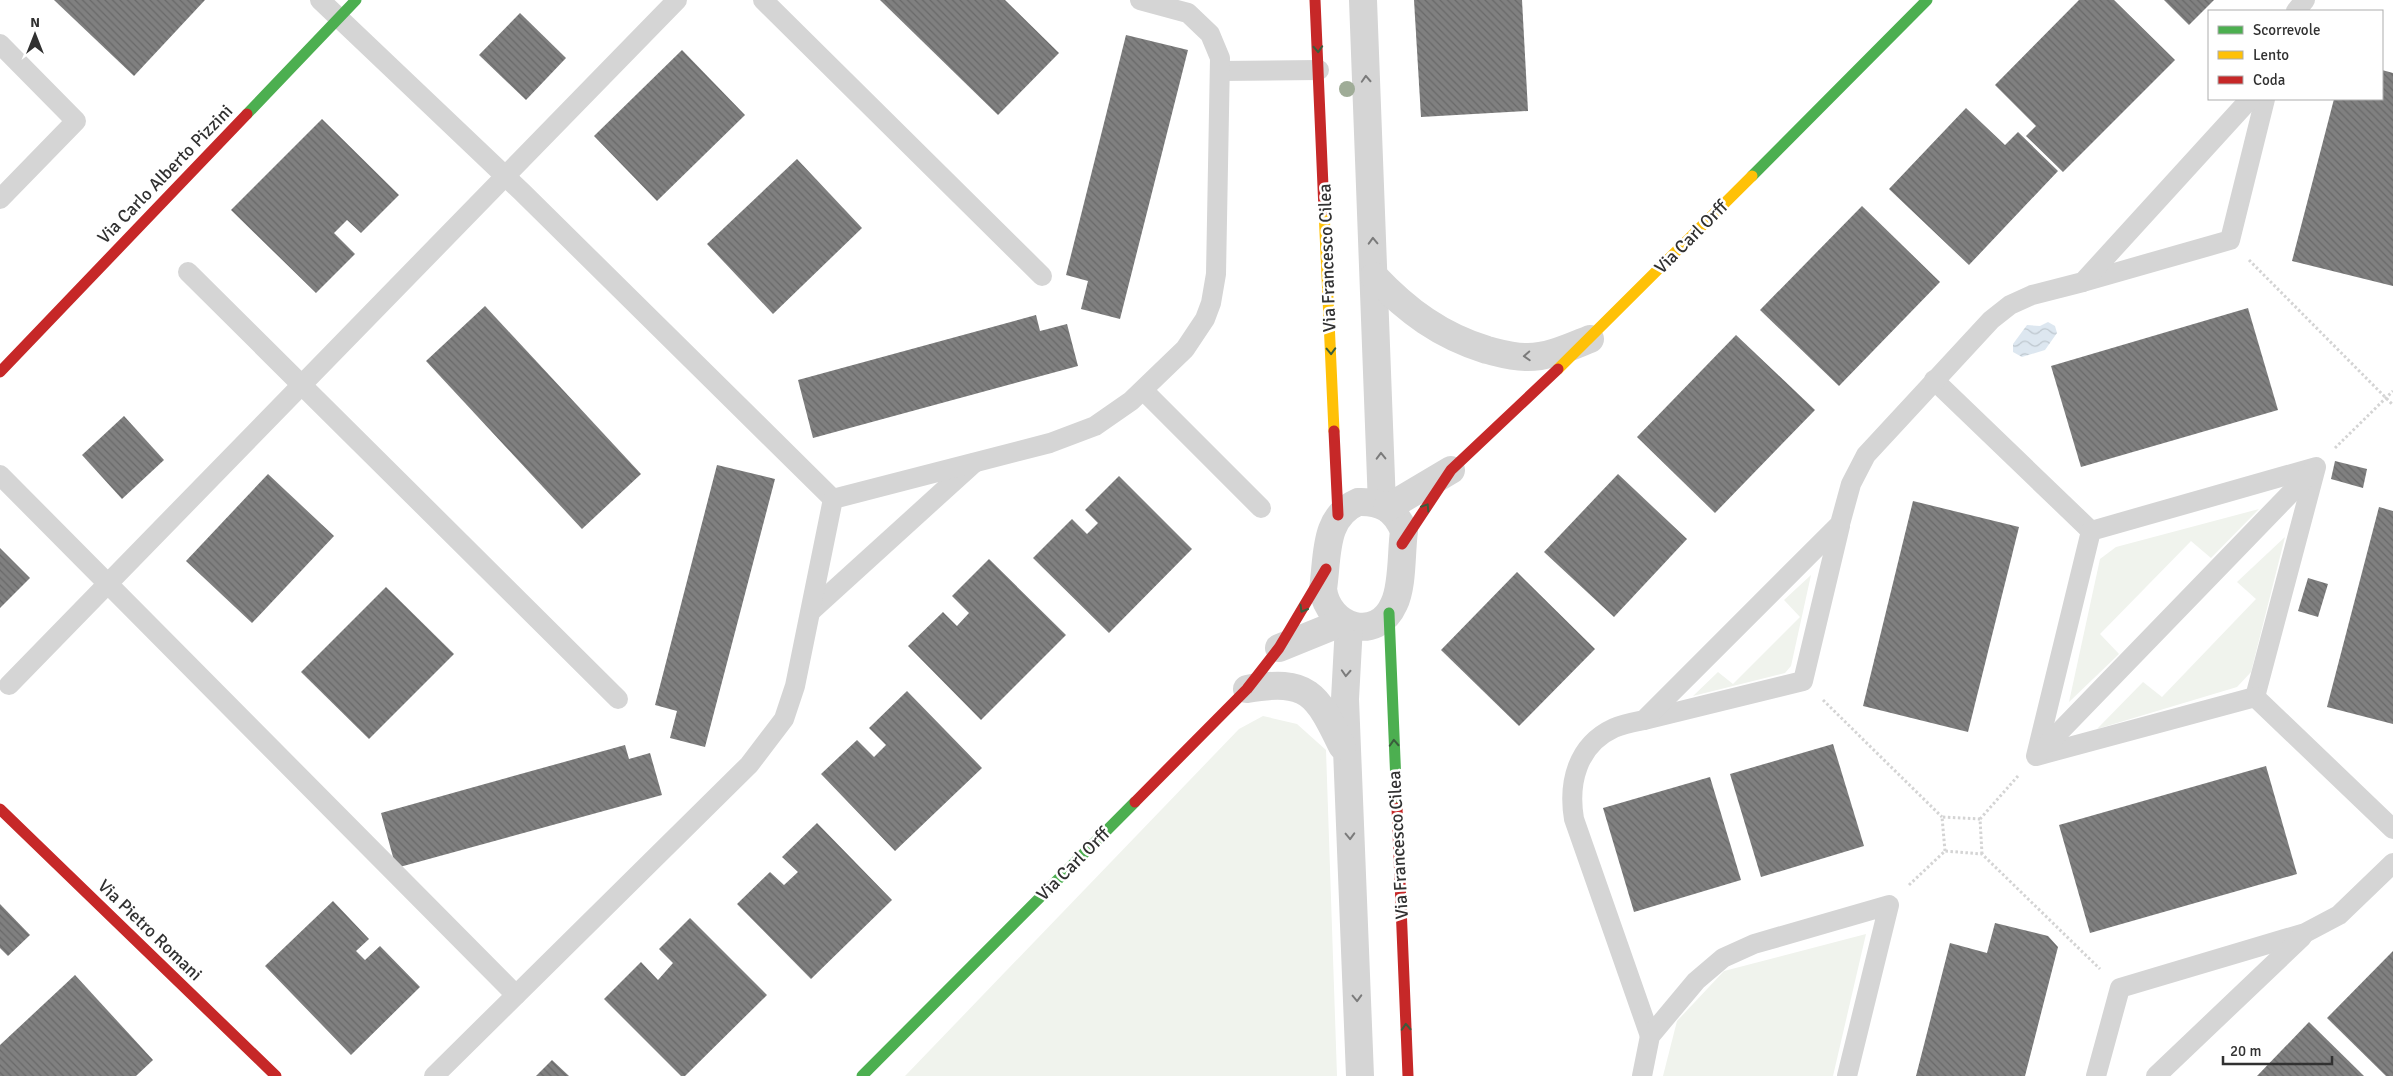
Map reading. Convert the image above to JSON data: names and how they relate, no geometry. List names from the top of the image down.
{
  "streets": {
    "street": [
      "Via Carlo Alberto Pizzini",
      "Via Carl Orff",
      "Via Francesco Cilea",
      "Via Pietro Romani"
    ]
  },
  "crossings": [
    ["Via Carl Orff", "Via Francesco Cilea"]
  ],
  "legend": ["Scorrevole", "Lento", "Coda"],
  "scale_bar": "20 m",
  "north": "top"
}
